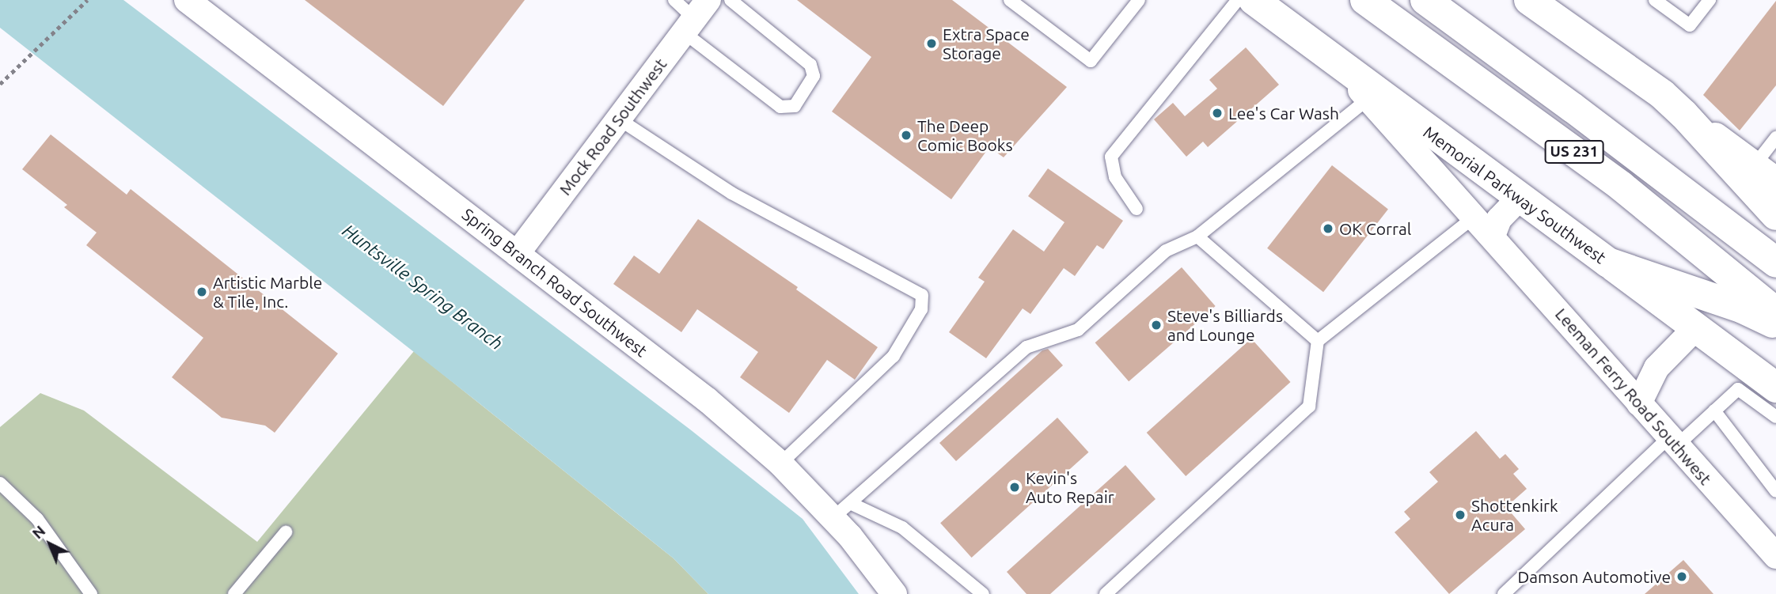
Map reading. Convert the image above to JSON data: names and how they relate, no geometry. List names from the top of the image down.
{
  "streets": {
    "main road": ["US 231", "Memorial Parkway Southwest"],
    "street": ["Mock Road Southwest", "Spring Branch Road Southwest", "Leeman Ferry Road Southwest"]
  },
  "crossings": [
    ["Mock Road Southwest", "Spring Branch Road Southwest"],
    ["Memorial Parkway Southwest", "Leeman Ferry Road Southwest"]
  ],
  "water": ["Huntsville Spring Branch"],
  "places": [
    "Extra Space Storage",
    "Lee's Car Wash",
    "The Deep Comic Books",
    "OK Corral",
    "Artistic Marble & Tile, Inc.",
    "Steve's Billiards and Lounge",
    "Kevin's Auto Repair",
    "Shottenkirk Acura",
    "Damson Automotive"
  ],
  "north": "top left"
}
